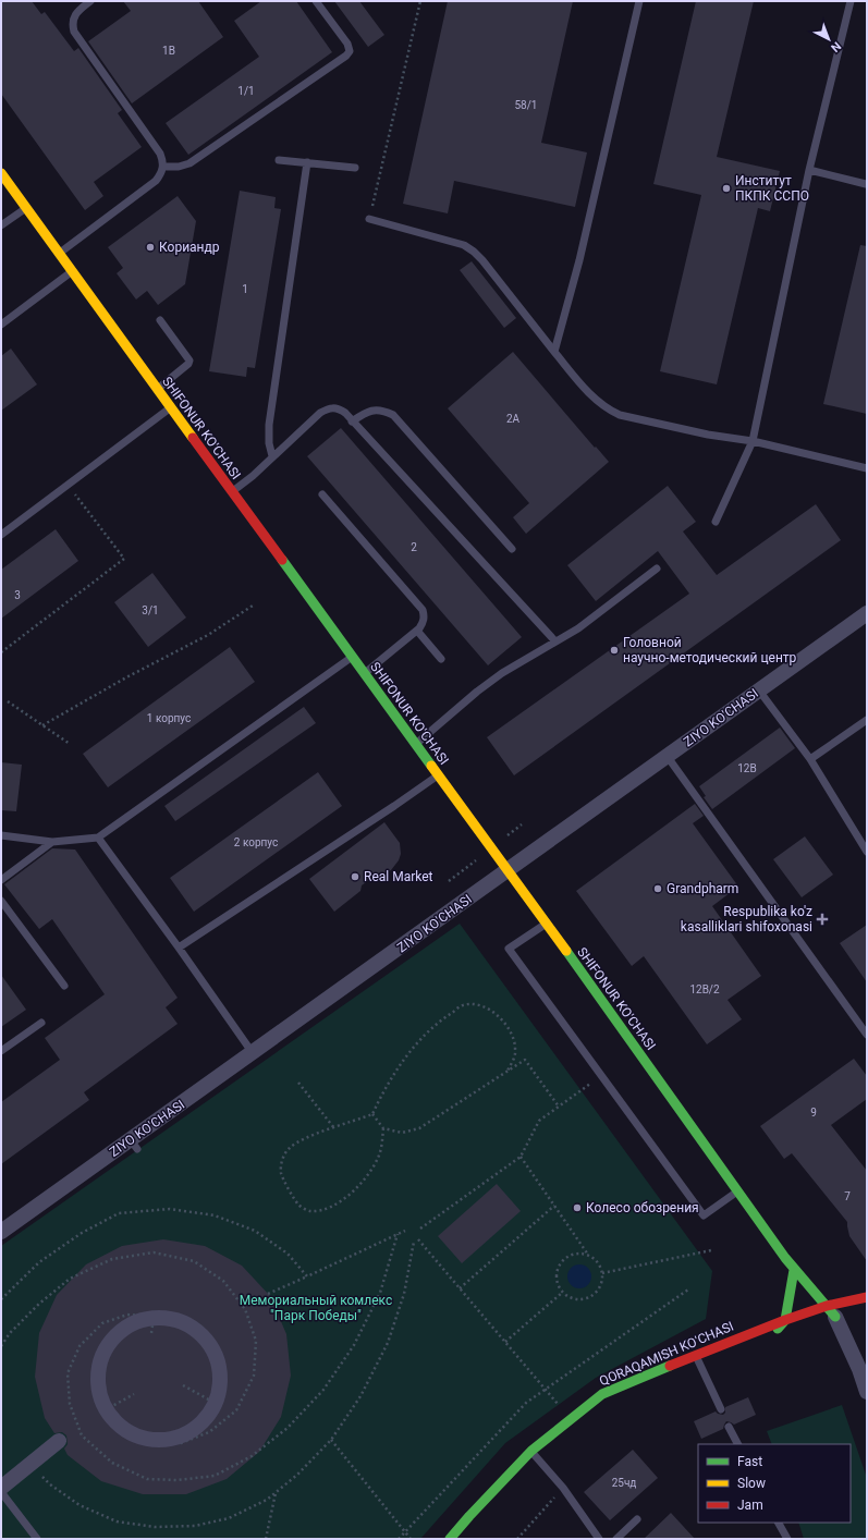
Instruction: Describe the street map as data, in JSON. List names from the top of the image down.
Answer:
{
  "streets": {
    "street": ["SHIFONUR KO'CHASI", "ZIYO KO'CHASI", "QORAQAMISH KO'CHASI"]
  },
  "crossings": [
    ["SHIFONUR KO'CHASI", "ZIYO KO'CHASI"],
    ["SHIFONUR KO'CHASI", "QORAQAMISH KO'CHASI"]
  ],
  "parks": ["Мемориальный комлекс \"Парк Победы\""],
  "places": {
    "other": [
      "Институт ПКПК ССПО",
      "Кориандр",
      "Головной научно-методический центр",
      "Real Market",
      "Grandpharm",
      "Колесо обозрения"
    ],
    "health": ["Respublika ko'z kasalliklari shifoxonasi"]
  },
  "house_numbers": [
    "1B",
    "1/1",
    "58/1",
    "1",
    "2A",
    "2",
    "3",
    "3/1",
    "1 корпус",
    "12В",
    "2 корпус",
    "12В/2",
    "9",
    "7",
    "25чд"
  ],
  "legend": ["Fast", "Slow", "Jam"],
  "north": "bottom right"
}
